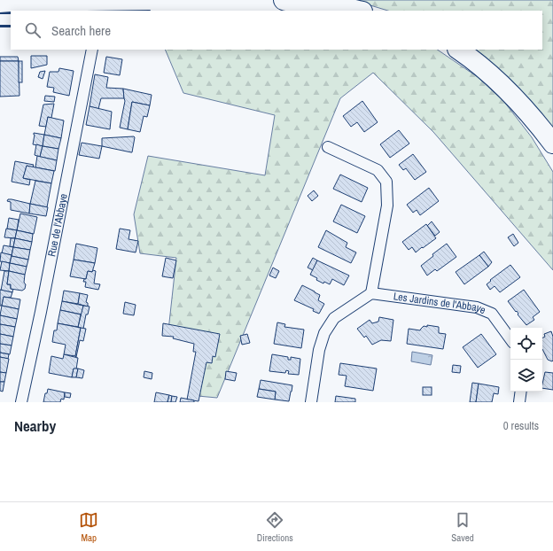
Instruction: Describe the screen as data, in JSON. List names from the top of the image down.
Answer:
{
  "streets": {
    "street": ["Rue de l'Abbaye", "Les Jardins de l'Abbaye"]
  },
  "page": {
    "search": "Search here",
    "heading": ["Nearby", "0 results"],
    "nav": ["Map", "Directions", "Saved"]
  }
}
